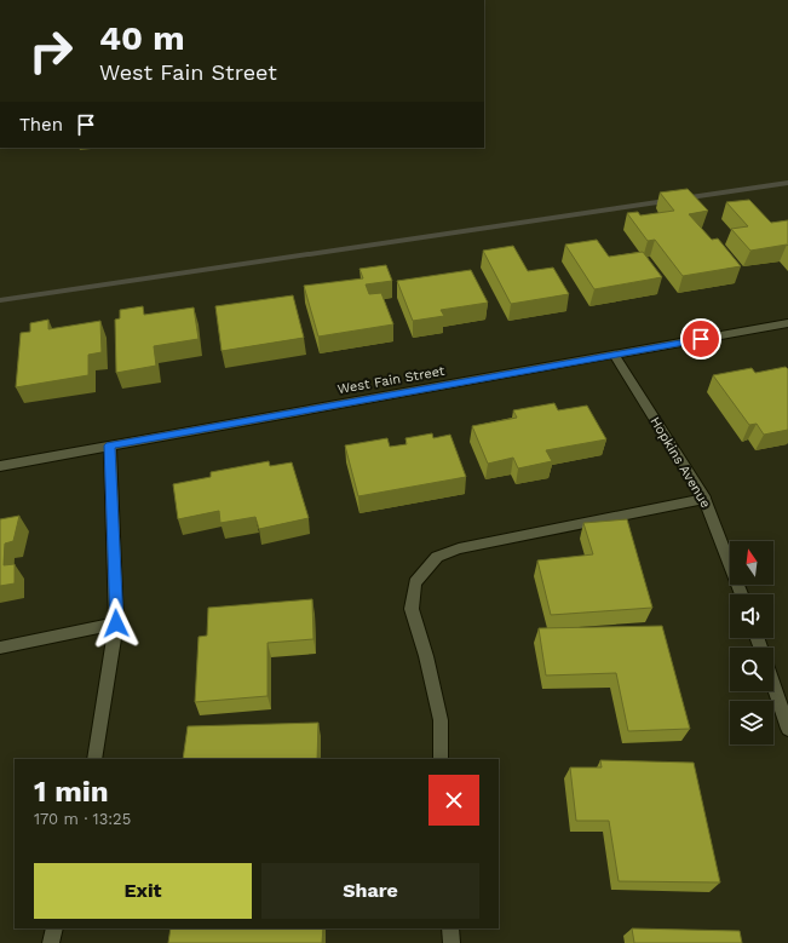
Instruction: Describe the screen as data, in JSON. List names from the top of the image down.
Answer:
{
  "streets": {
    "street": ["West Fain Street", "Hopkins Avenue"]
  },
  "crossings": [
    ["West Fain Street", "Hopkins Avenue"]
  ],
  "north": "top",
  "page": {
    "turn": ["40 m", "West Fain Street"],
    "then": "Then",
    "heading": ["1 min", "170 m · 13:25"],
    "buttons": ["Exit", "Share"]
  }
}
